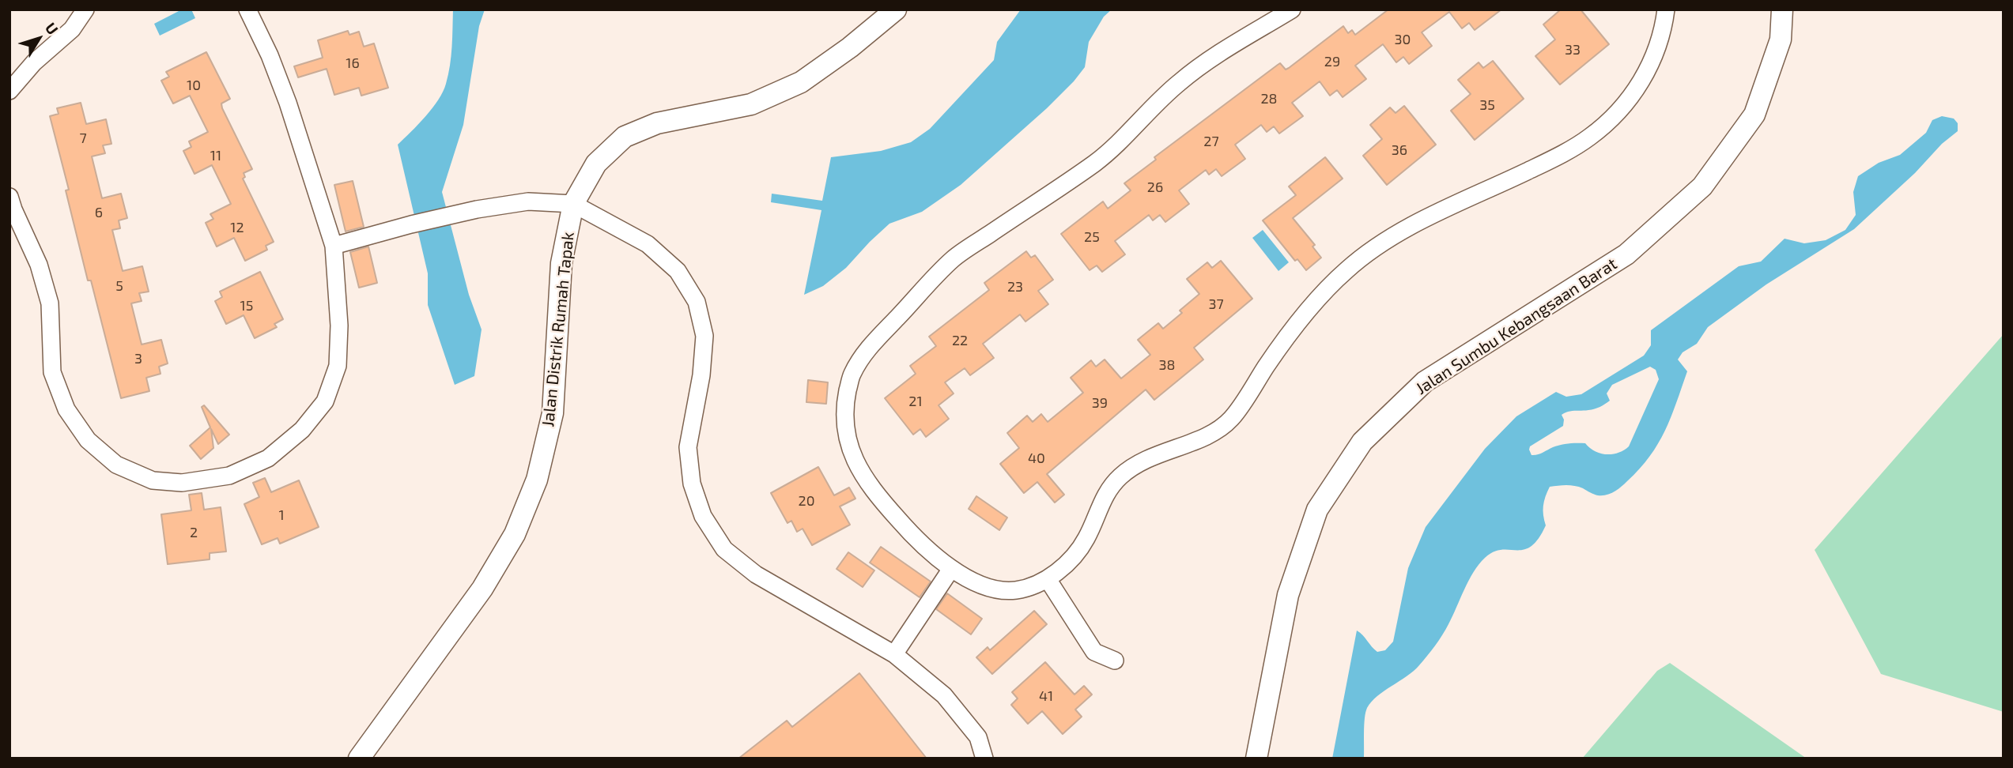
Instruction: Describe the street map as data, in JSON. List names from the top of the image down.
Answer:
{
  "streets": {
    "street": ["Jalan Sumbu Kebangsaan Barat", "Jalan Distrik Rumah Tapak"]
  },
  "house_numbers": [
    "30",
    "33",
    "29",
    "16",
    "10",
    "28",
    "35",
    "7",
    "27",
    "36",
    "11",
    "26",
    "6",
    "12",
    "25",
    "5",
    "23",
    "37",
    "15",
    "22",
    "3",
    "38",
    "21",
    "39",
    "40",
    "20",
    "1",
    "2",
    "41"
  ],
  "north": "top right"
}
